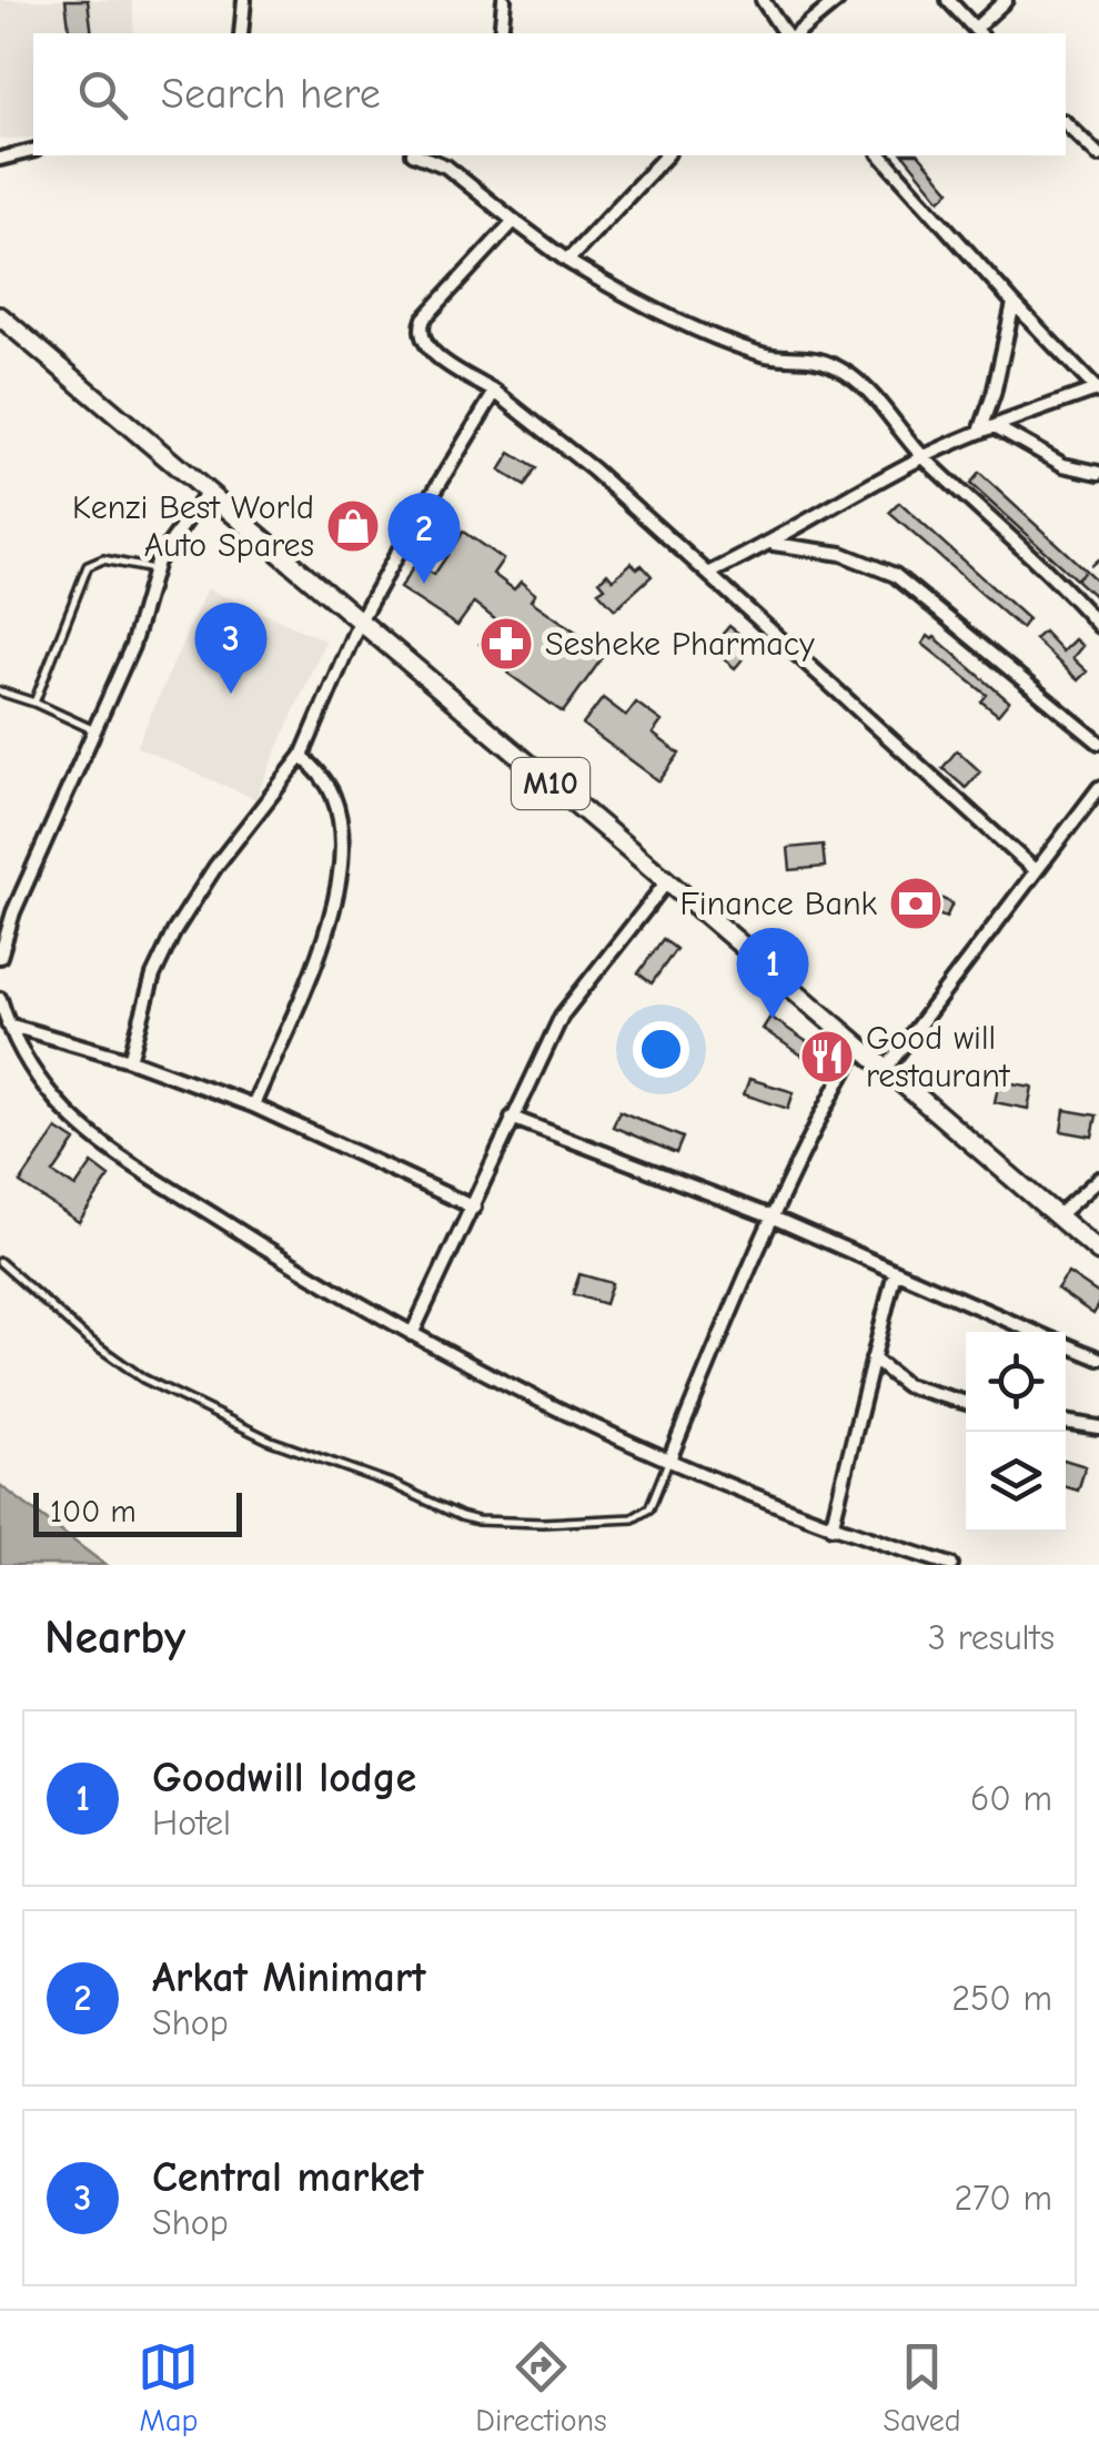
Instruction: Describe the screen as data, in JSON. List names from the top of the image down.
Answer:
{
  "streets": {
    "main road": ["M10"]
  },
  "places": {
    "shop": ["Kenzi Best World Auto Spares"],
    "pharmacy": ["Sesheke Pharmacy"],
    "bank": ["Finance Bank"],
    "restaurant": ["Good will restaurant"]
  },
  "scale_bar": "100 m",
  "page": {
    "search": "Search here",
    "pins": ["2", "3", "1"],
    "scale": "100 m",
    "heading": ["Nearby", "3 results"],
    "list": [
      {
        "mark": "1",
        "name": "Goodwill lodge",
        "note": "Hotel",
        "value": "60 m"
      },
      {
        "mark": "2",
        "name": "Arkat Minimart",
        "note": "Shop",
        "value": "250 m"
      },
      {
        "mark": "3",
        "name": "Central market",
        "note": "Shop",
        "value": "270 m"
      }
    ],
    "nav": ["Map", "Directions", "Saved"]
  }
}
